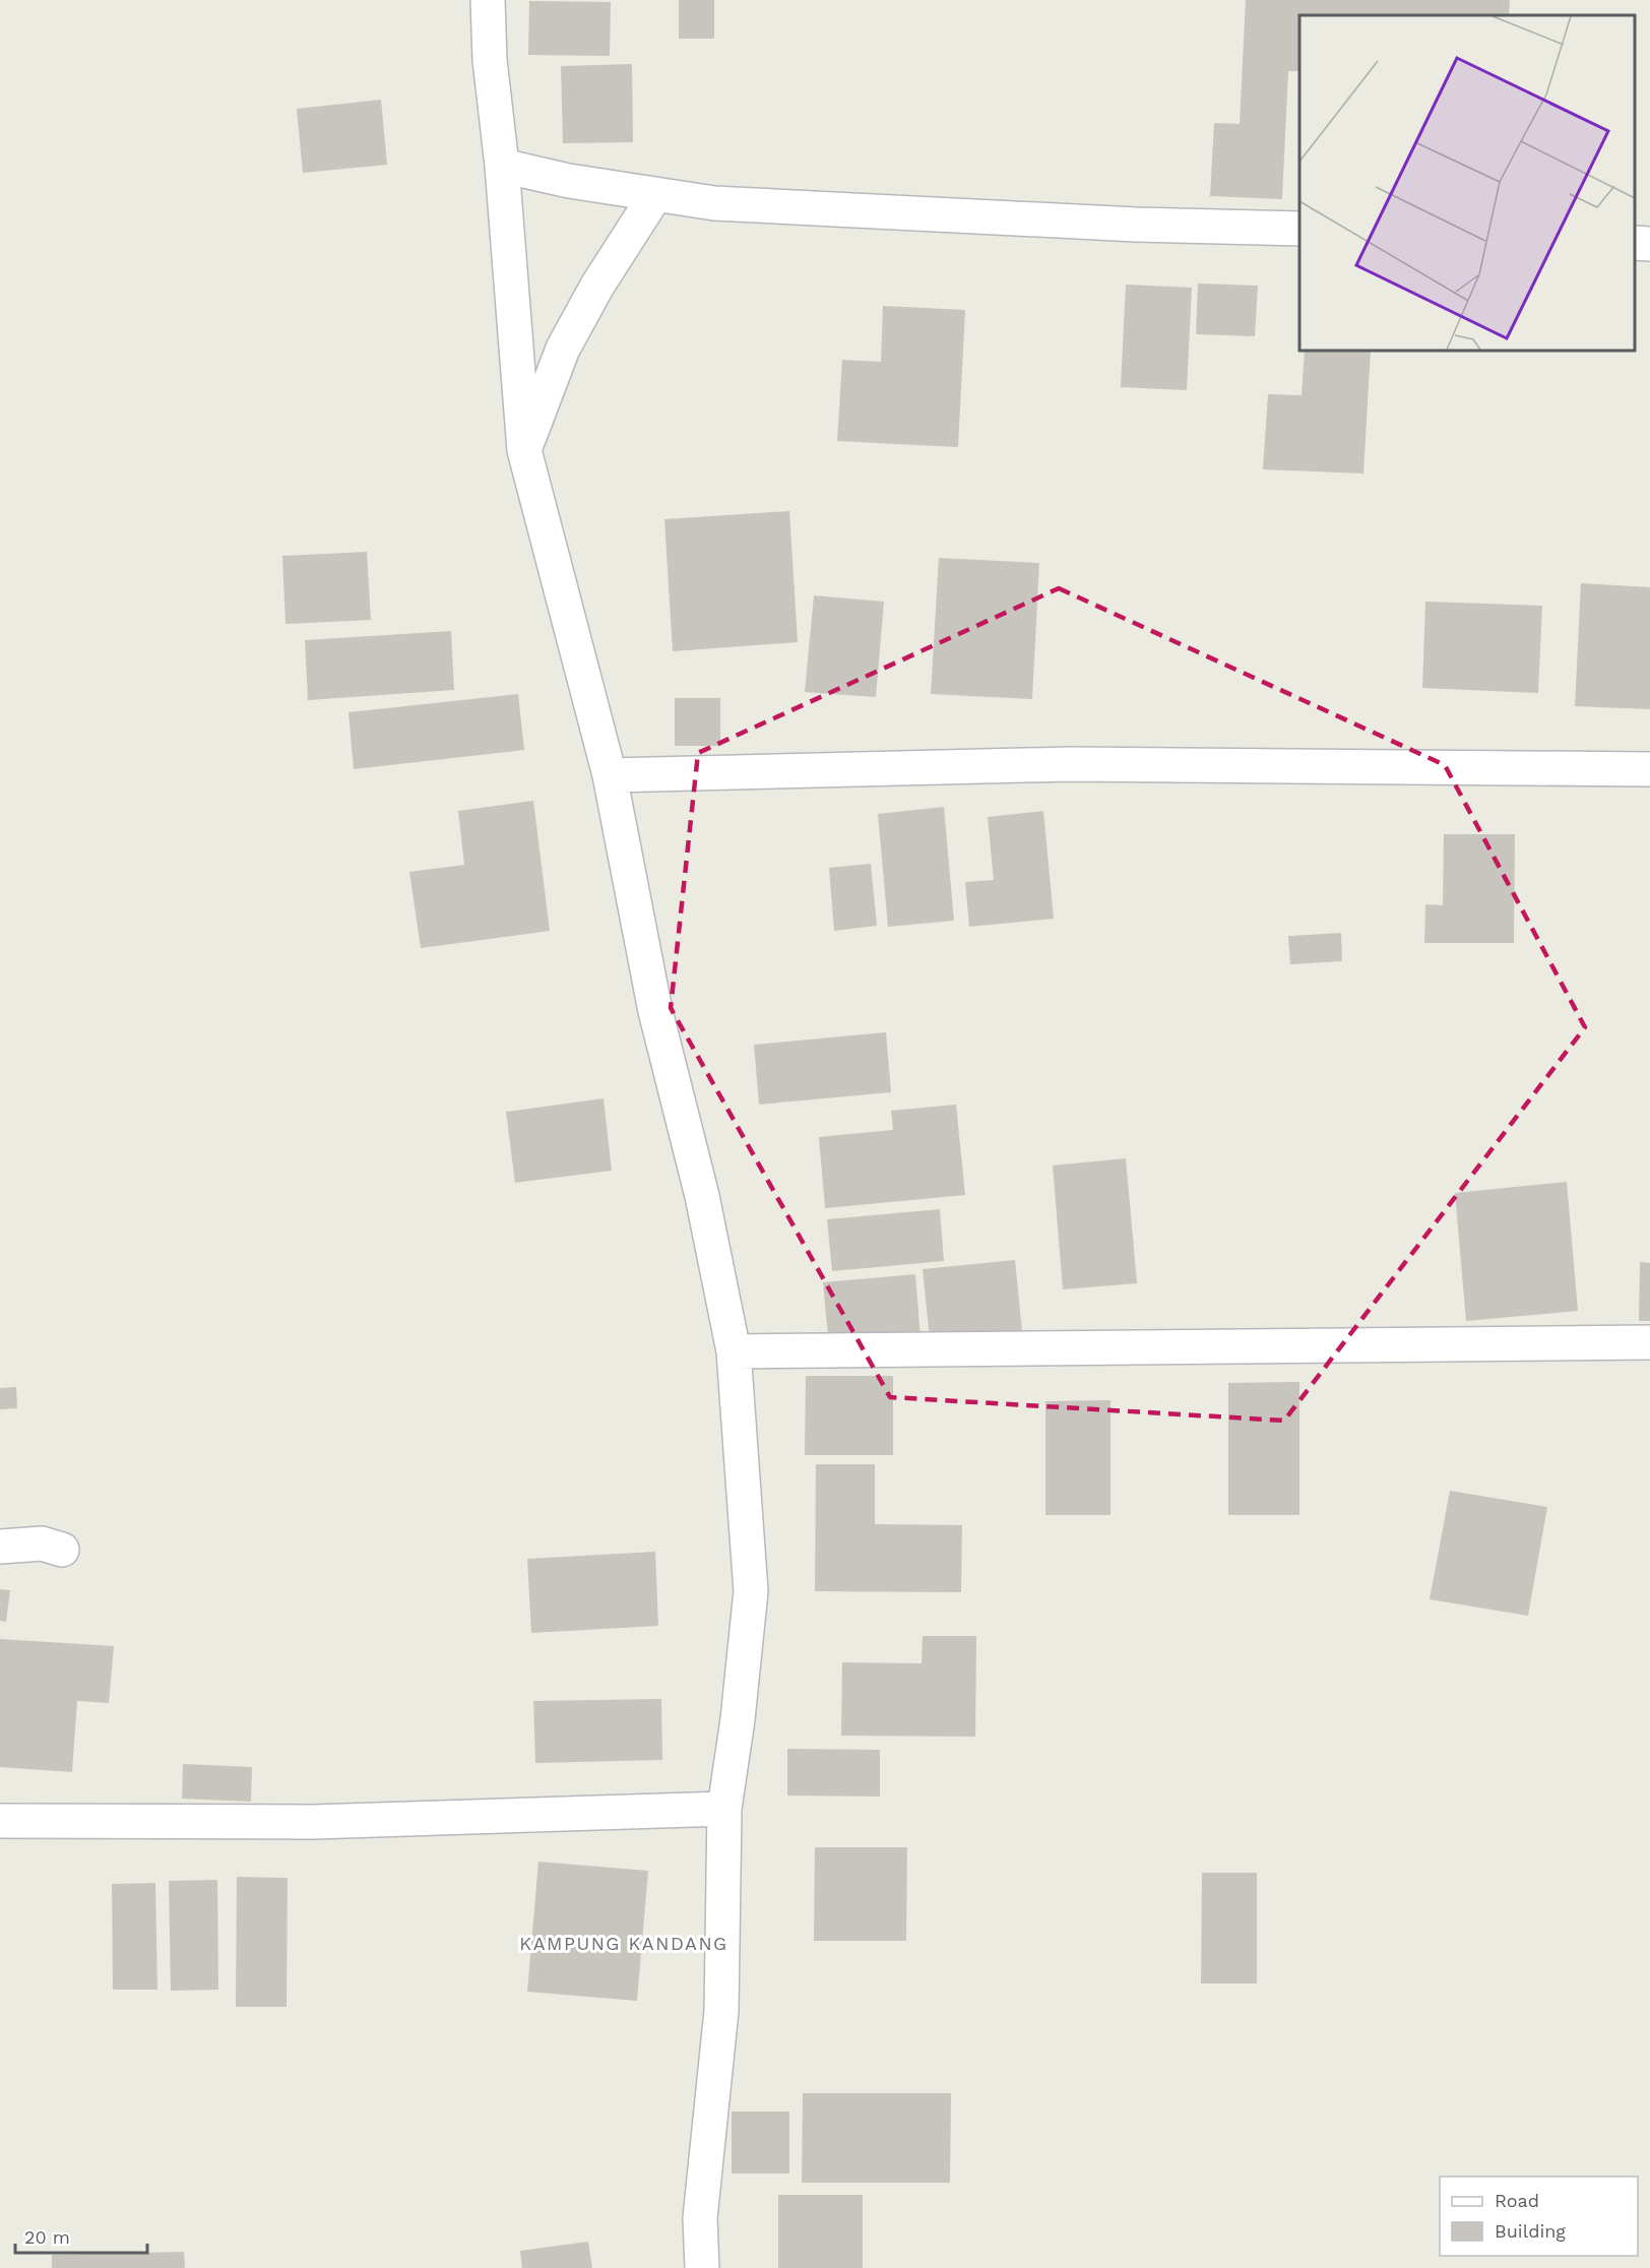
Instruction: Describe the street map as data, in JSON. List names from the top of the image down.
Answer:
{
  "districts": ["KAMPUNG KANDANG"],
  "legend": ["Road", "Building"],
  "scale_bar": "20 m"
}
